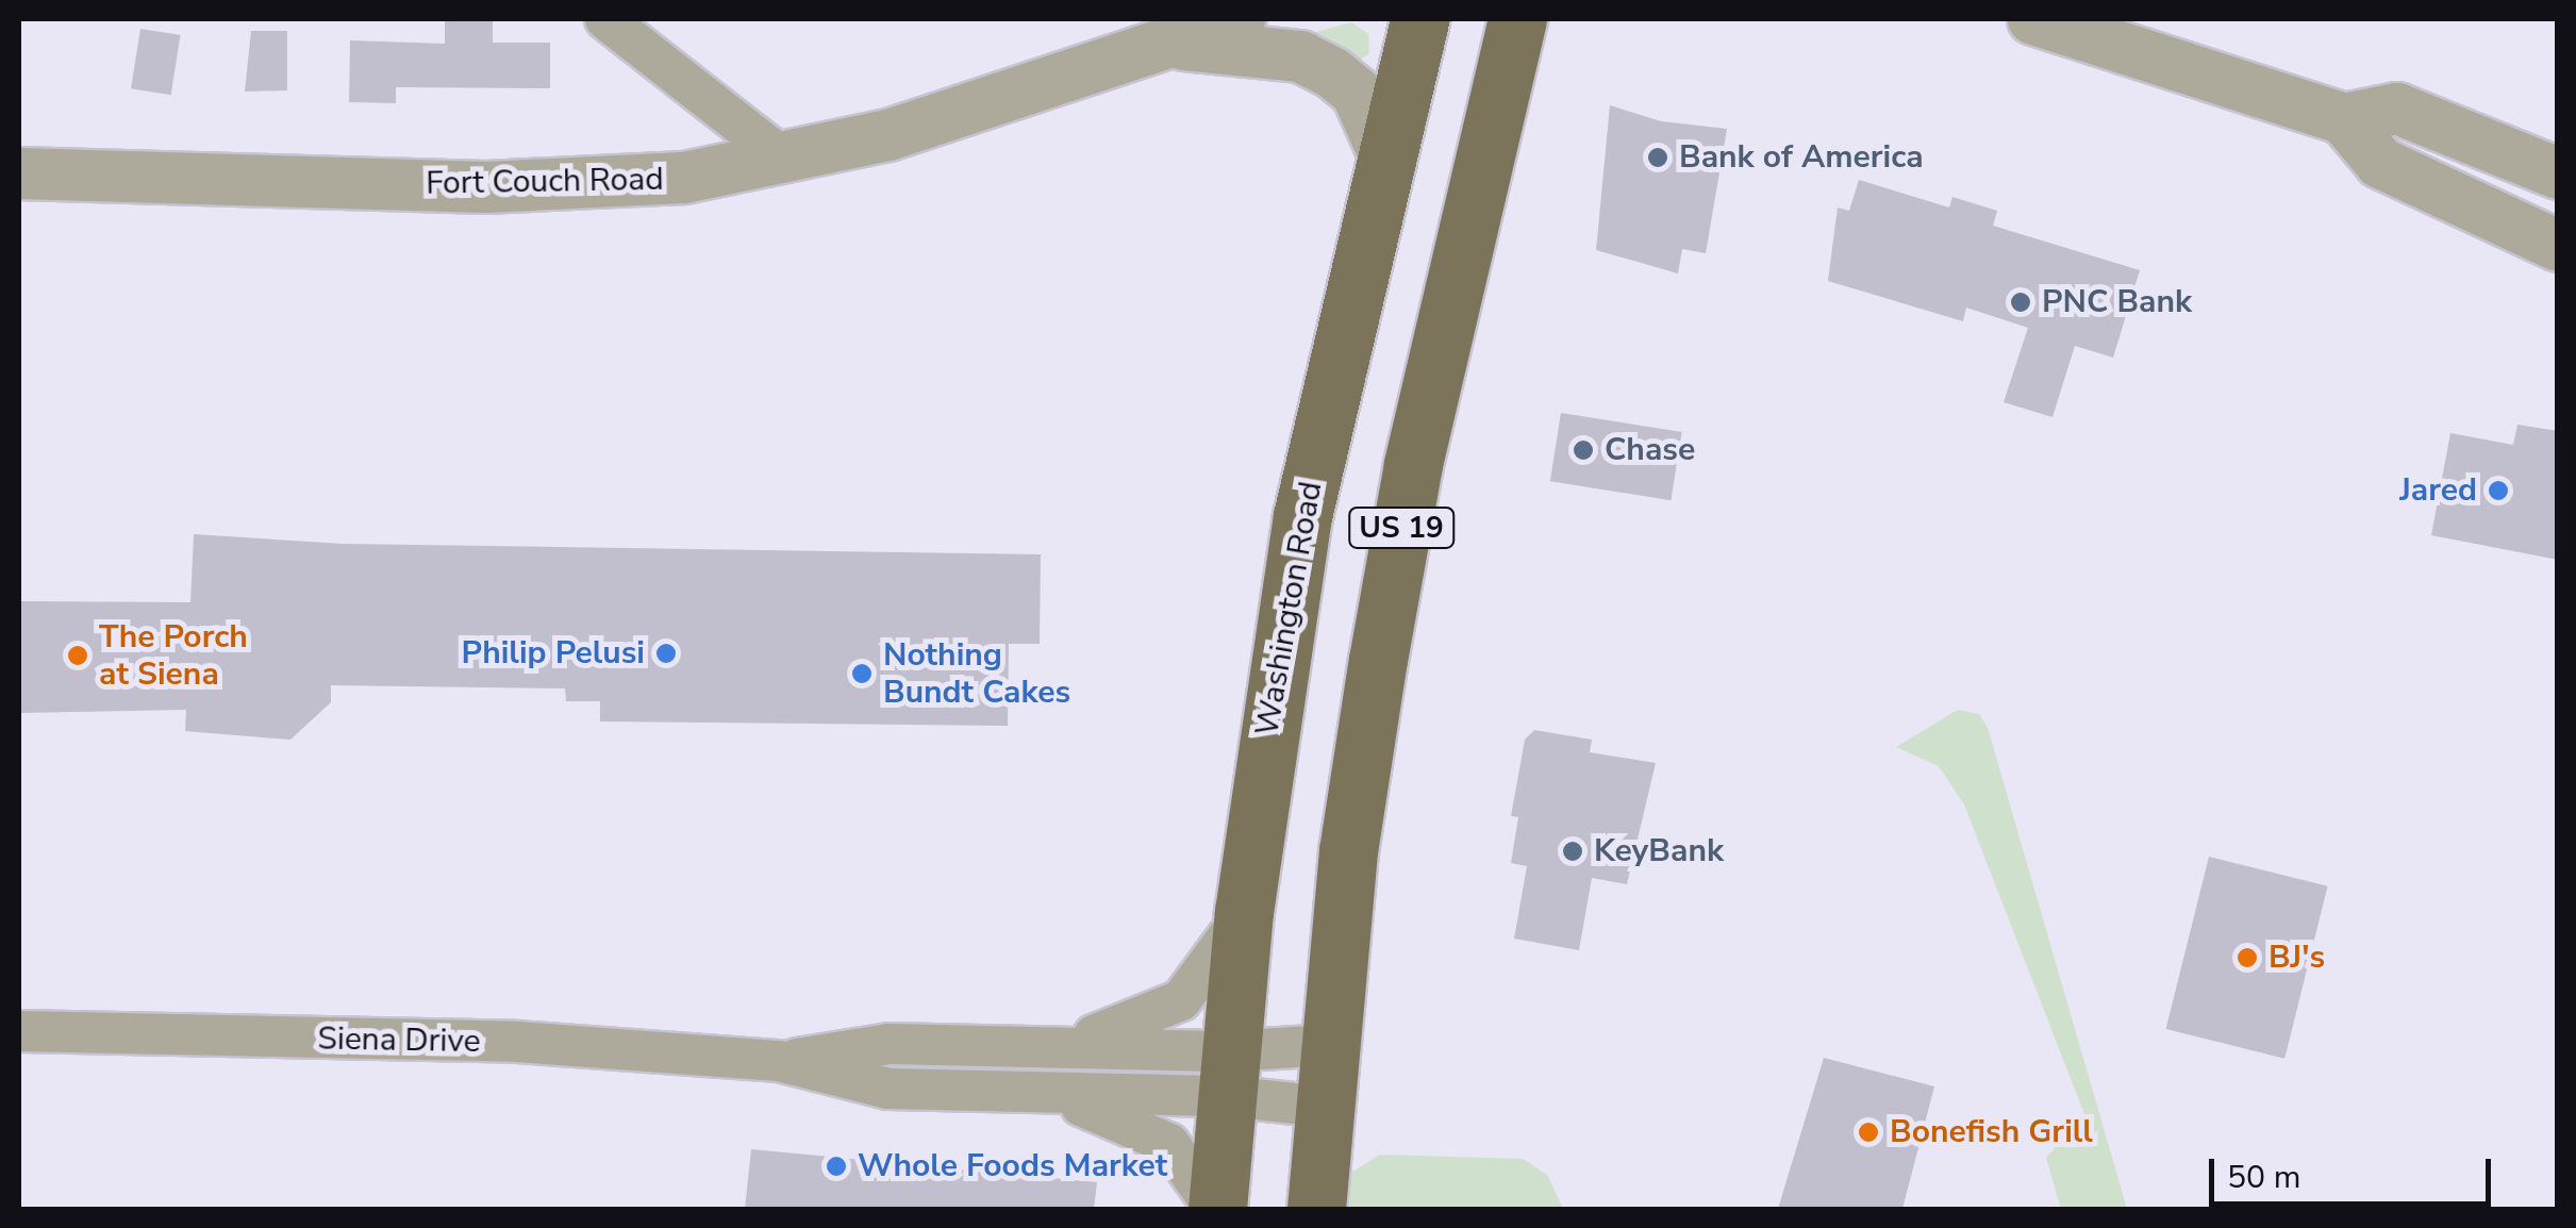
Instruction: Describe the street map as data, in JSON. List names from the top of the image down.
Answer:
{
  "streets": {
    "main road": ["US 19", "Washington Road"],
    "street": ["Fort Couch Road", "Siena Drive"]
  },
  "crossings": [
    ["US 19", "Siena Drive"],
    ["Washington Road", "Siena Drive"]
  ],
  "places": [
    "Bank of America",
    "PNC Bank",
    "Chase",
    "Jared",
    "Philip Pelusi",
    "The Porch at Siena",
    "Nothing Bundt Cakes",
    "KeyBank",
    "BJ's",
    "Bonefish Grill",
    "Whole Foods Market"
  ],
  "scale_bar": "50 m"
}
